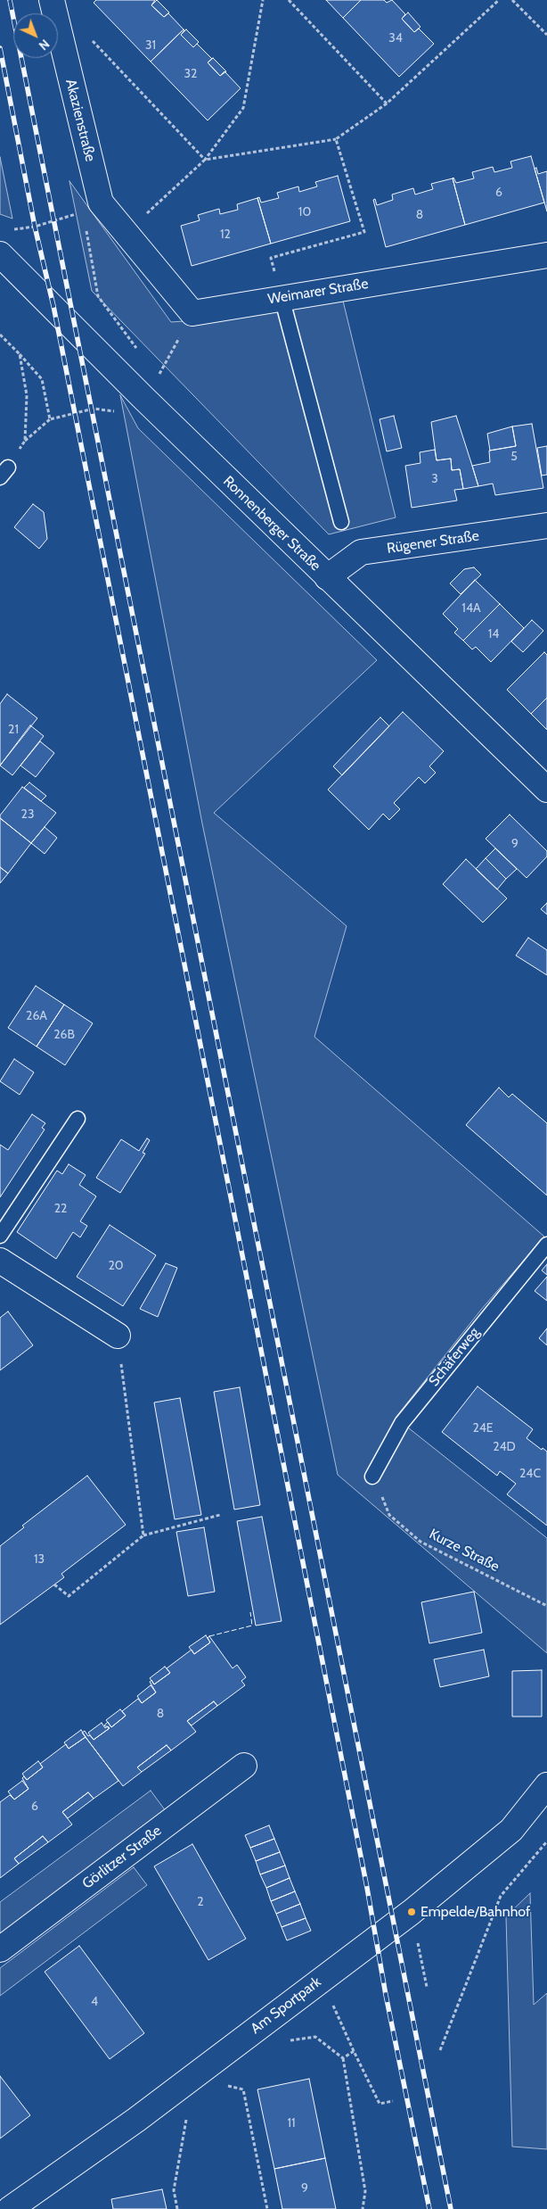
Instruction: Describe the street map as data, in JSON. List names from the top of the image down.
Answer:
{
  "streets": {
    "street": [
      "Akazienstraße",
      "Weimarer Straße",
      "Ronnenberger Straße",
      "Rügener Straße",
      "Görlitzer Straße",
      "Am Sportpark"
    ],
    "lane": ["Schäferweg"],
    "path": ["Kurze Straße"]
  },
  "crossings": [
    ["Akazienstraße", "Weimarer Straße"],
    ["Ronnenberger Straße", "Rügener Straße"],
    ["Schäferweg", "Kurze Straße"]
  ],
  "places": ["Empelde/Bahnhof"],
  "house_numbers": [
    "34",
    "31",
    "32",
    "6",
    "10",
    "8",
    "12",
    "5",
    "3",
    "14A",
    "14",
    "21",
    "23",
    "9",
    "26A",
    "26B",
    "22",
    "20",
    "24E",
    "24D",
    "24C",
    "13",
    "8",
    "6",
    "2",
    "4",
    "11",
    "9"
  ],
  "north": "bottom right"
}
